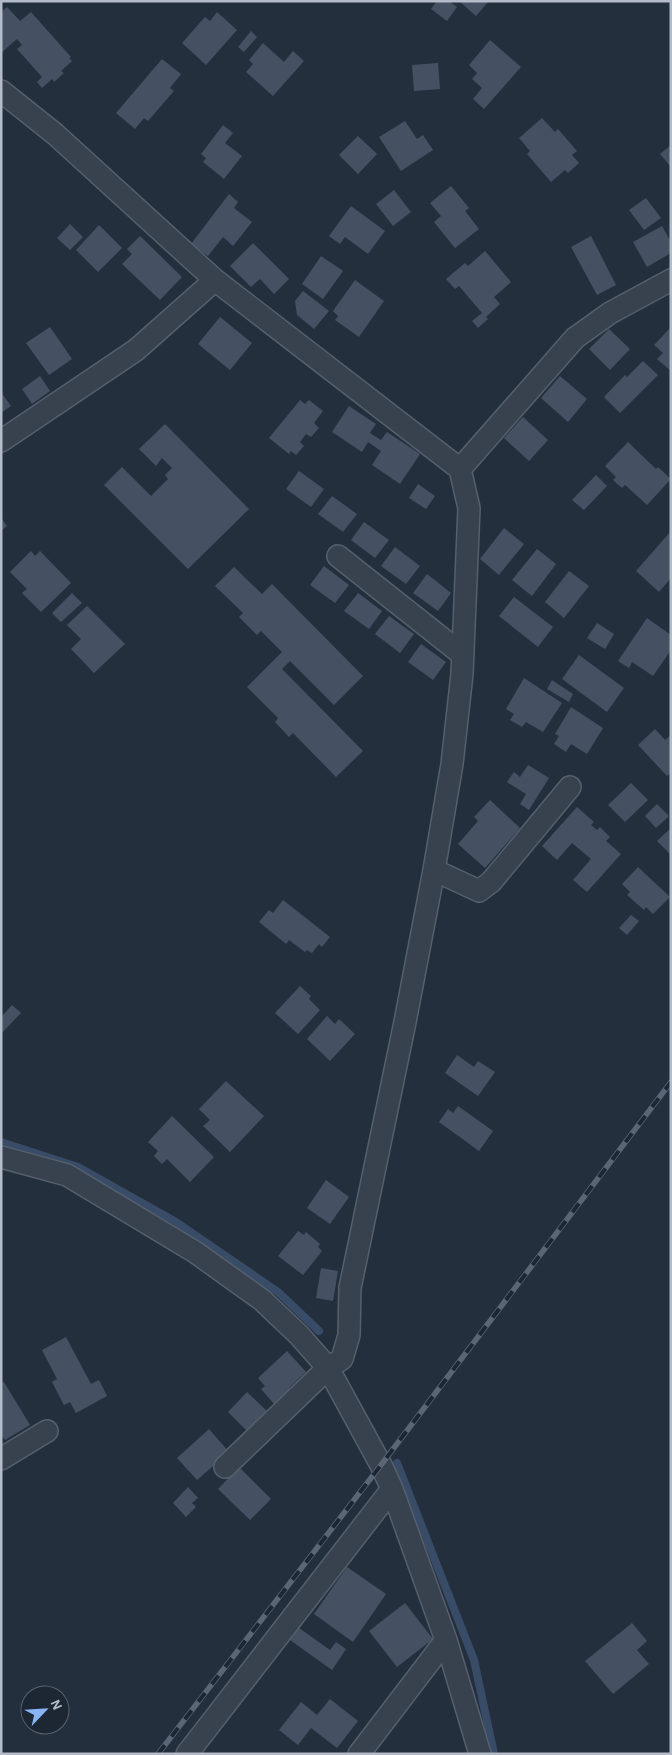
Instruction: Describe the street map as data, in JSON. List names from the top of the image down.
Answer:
{
  "north": "top right"
}
